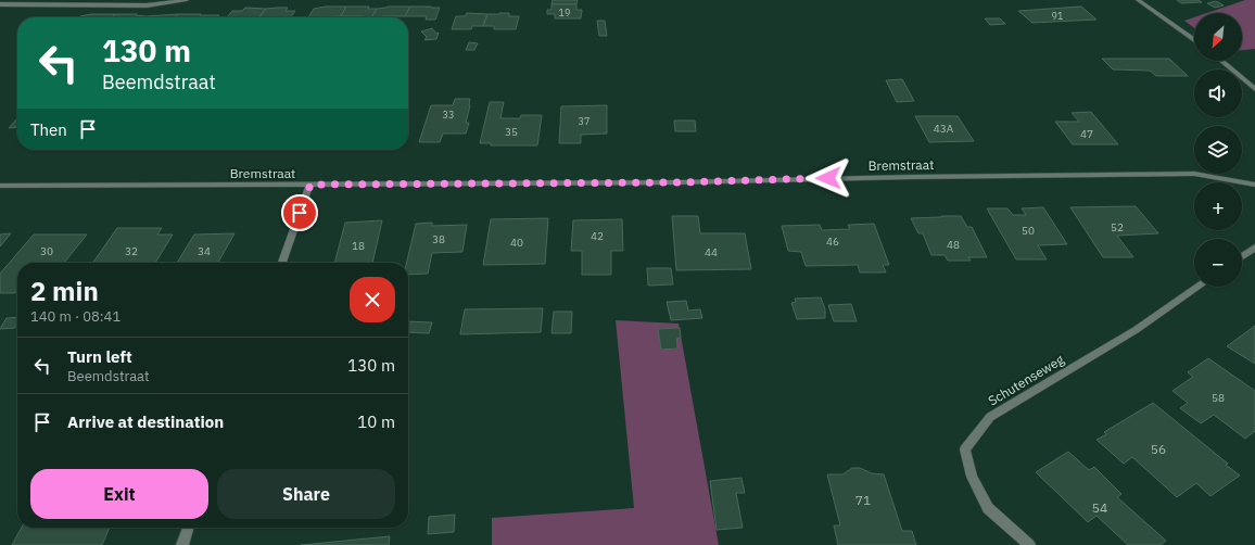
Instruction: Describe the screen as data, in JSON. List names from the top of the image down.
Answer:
{
  "streets": {
    "street": ["Bremstraat", "Schutenseweg"]
  },
  "house_numbers": [
    "19",
    "91",
    "33",
    "37",
    "43A",
    "35",
    "47",
    "52",
    "50",
    "42",
    "38",
    "46",
    "40",
    "48",
    "18",
    "30",
    "32",
    "34",
    "44",
    "58",
    "56",
    "71",
    "54"
  ],
  "north": "bottom left",
  "page": {
    "map_buttons": ["+", "−"],
    "turn": ["130 m", "Beemdstraat"],
    "then": "Then",
    "heading": ["2 min", "140 m · 08:41"],
    "list": [
      {
        "name": "Turn left",
        "note": "Beemdstraat",
        "value": "130 m"
      },
      {
        "name": "Arrive at destination",
        "value": "10 m"
      }
    ],
    "buttons": ["Exit", "Share"]
  }
}
